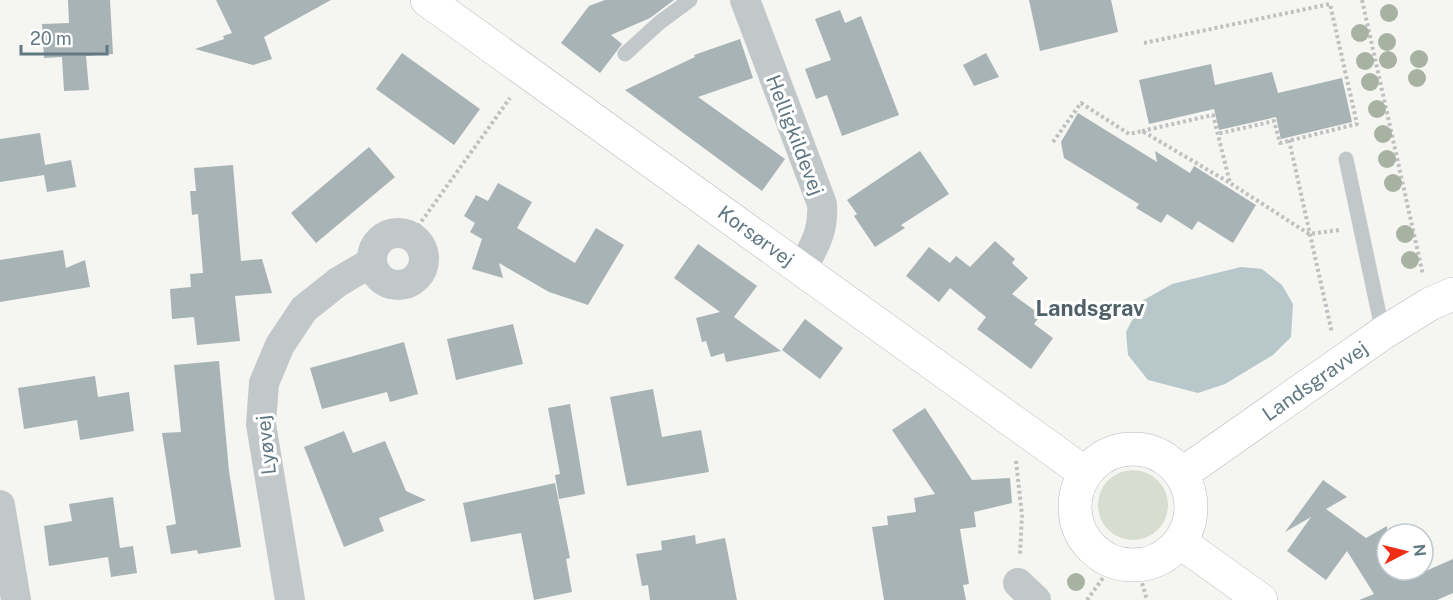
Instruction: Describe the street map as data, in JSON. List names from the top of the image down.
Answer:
{
  "streets": {
    "street": [
      "Helligkildevej",
      "Korsørvej",
      "Landsgravvej",
      "Lyøvej"
    ]
  },
  "crossings": [
    ["Helligkildevej", "Korsørvej"],
    ["Korsørvej", "Landsgravvej"]
  ],
  "districts": ["Landsgrav"],
  "scale_bar": "20 m",
  "north": "right"
}
